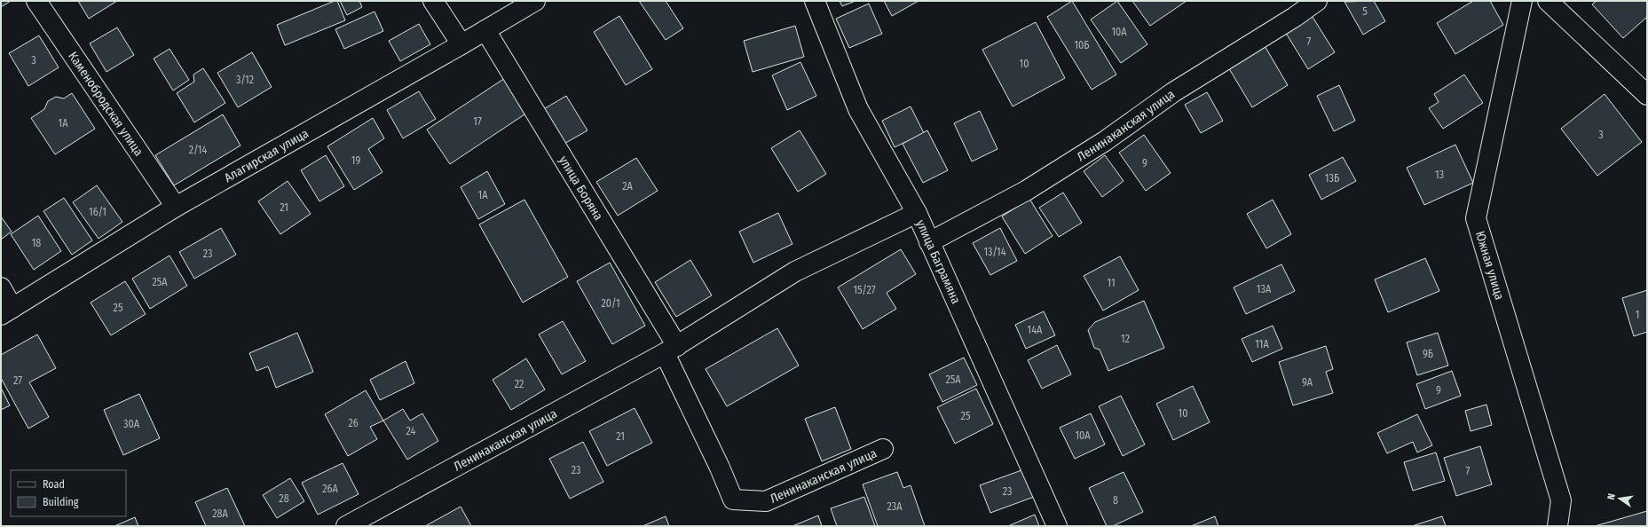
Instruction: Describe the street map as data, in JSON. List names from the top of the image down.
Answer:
{
  "streets": {
    "street": [
      "Каменобродская улица",
      "Ленинаканская улица",
      "Алагирская улица",
      "улица Боряна",
      "улица Баграмяна",
      "Южная улица"
    ]
  },
  "crossings": [
    ["Каменобродская улица", "Алагирская улица"],
    ["Ленинаканская улица", "улица Боряна"],
    ["Ленинаканская улица", "улица Баграмяна"],
    ["Алагирская улица", "улица Боряна"]
  ],
  "house_numbers": [
    "5",
    "10А",
    "7",
    "10Б",
    "3",
    "10",
    "3/12",
    "17",
    "1А",
    "3",
    "2/14",
    "19",
    "9",
    "13",
    "13Б",
    "2А",
    "1А",
    "21",
    "16/1",
    "18",
    "13/14",
    "23",
    "25А",
    "11",
    "13А",
    "15/27",
    "20/1",
    "25",
    "1",
    "14А",
    "12",
    "11А",
    "9Б",
    "25А",
    "27",
    "9А",
    "22",
    "9",
    "10",
    "25",
    "26",
    "30А",
    "24",
    "10А",
    "21",
    "23",
    "7",
    "26А",
    "23",
    "28",
    "8",
    "23А",
    "28А"
  ],
  "legend": ["Road", "Building"],
  "north": "left"
}
